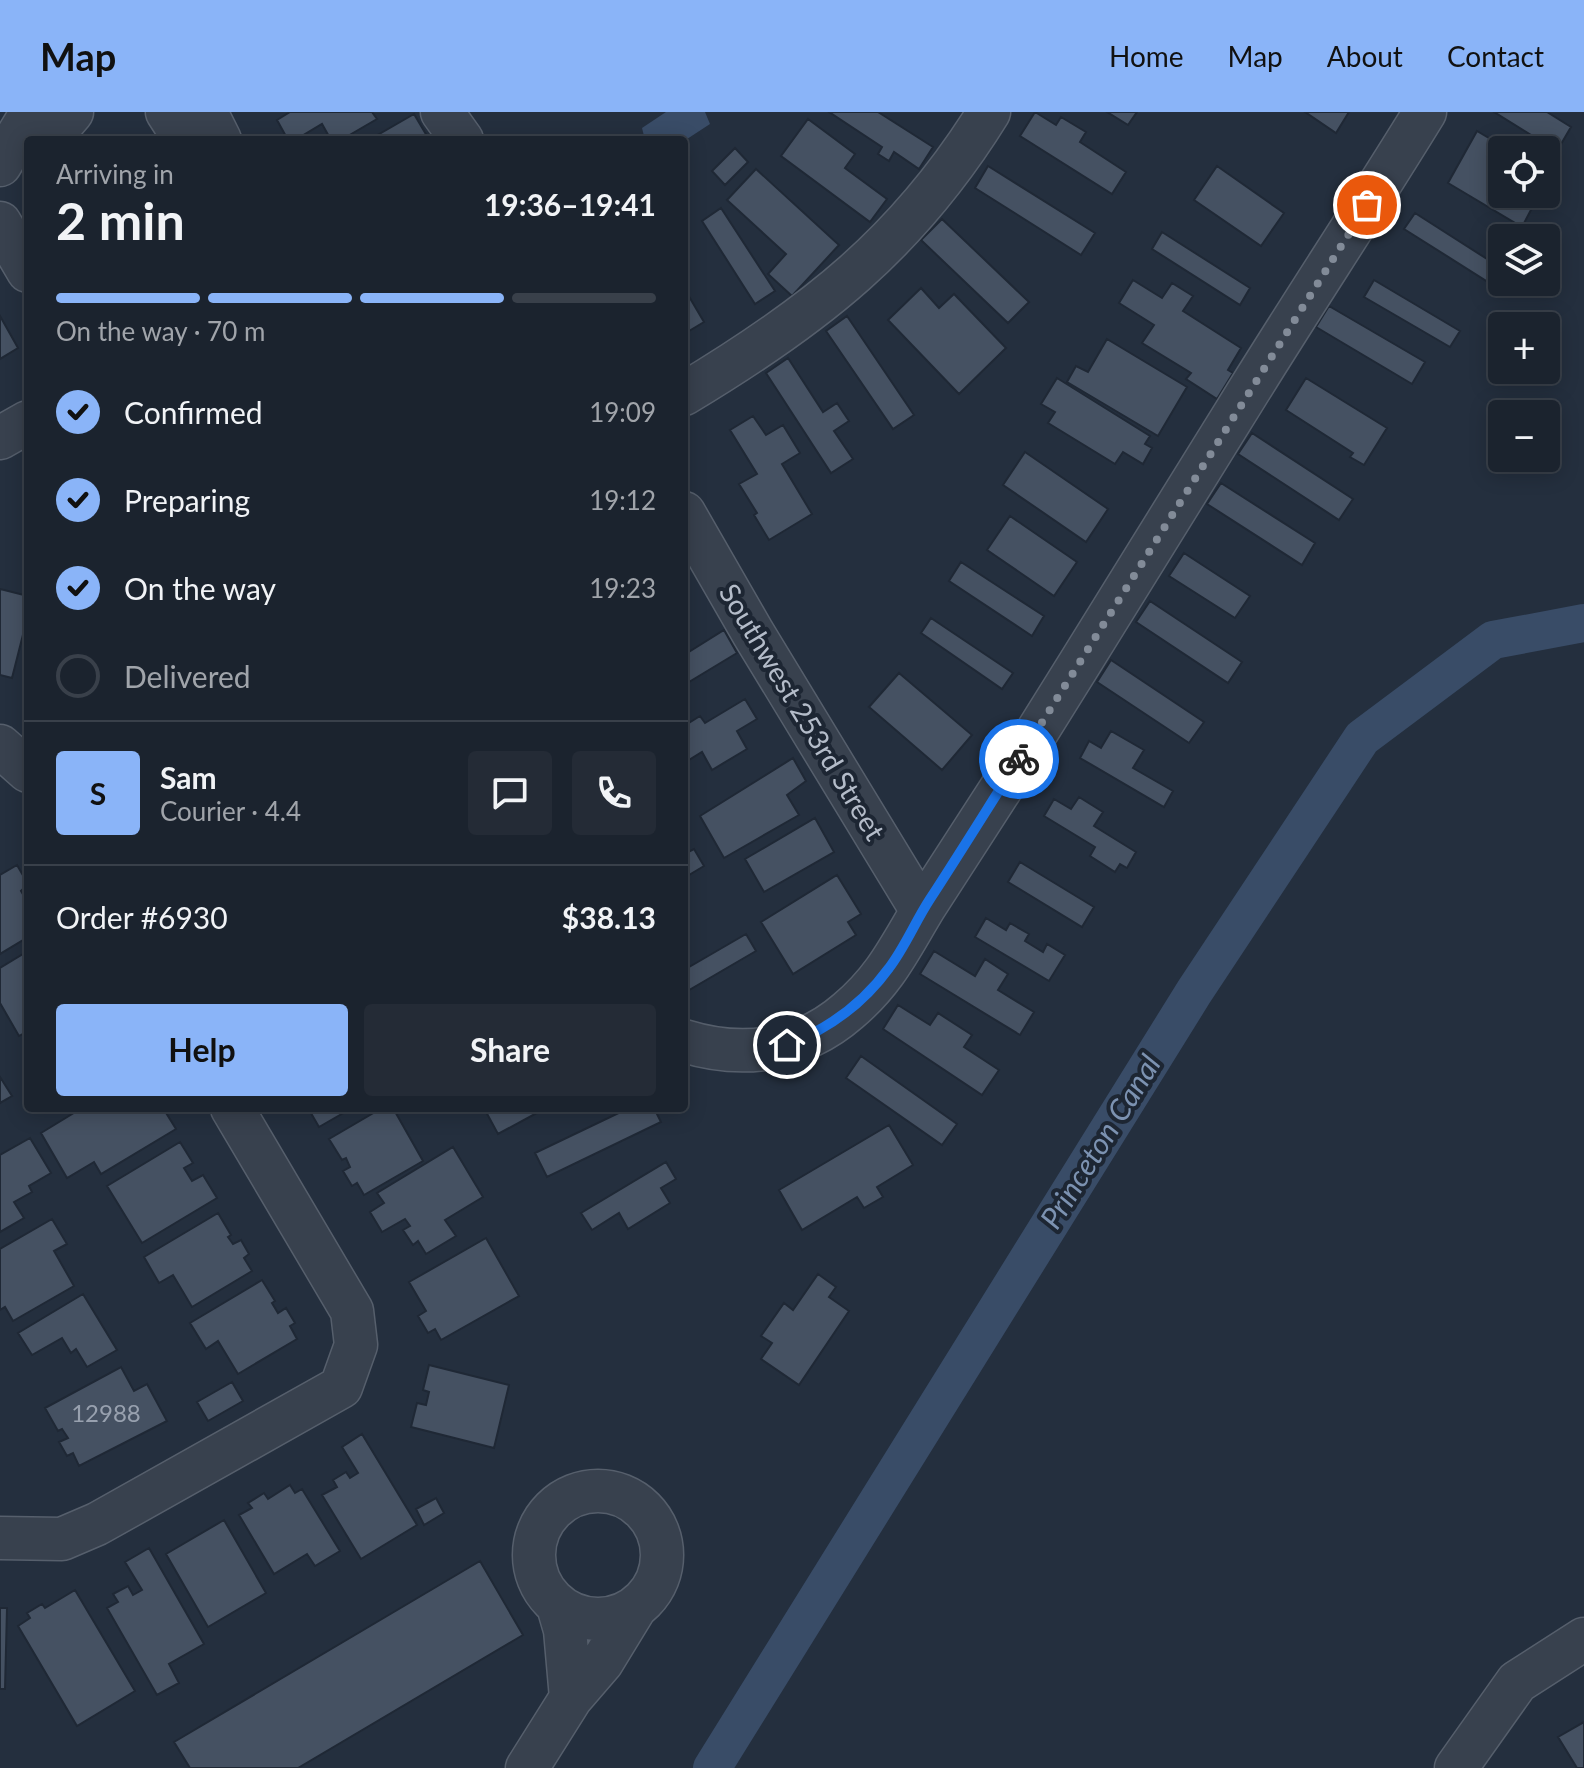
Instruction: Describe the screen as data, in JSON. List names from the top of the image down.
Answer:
{
  "streets": {
    "street": ["Southwest 253rd Street"]
  },
  "water": ["Princeton Canal"],
  "house_numbers": ["12988"],
  "page": {
    "header": "Map",
    "nav": [
      "Home",
      "Map",
      "About",
      "Contact"
    ],
    "map_buttons": ["+", "−"],
    "heading": ["2 min", "Arriving in", "19:36–19:41"],
    "panel": [
      "Sam",
      "Courier · 4.4",
      "Order #6930",
      "$38.13"
    ],
    "bar": "On the way · 70 m",
    "list": [
      ["Confirmed", "19:09"],
      ["Preparing", "19:12"],
      ["On the way", "19:23"],
      "Delivered"
    ],
    "round": "S",
    "buttons": ["Help", "Share"]
  }
}
